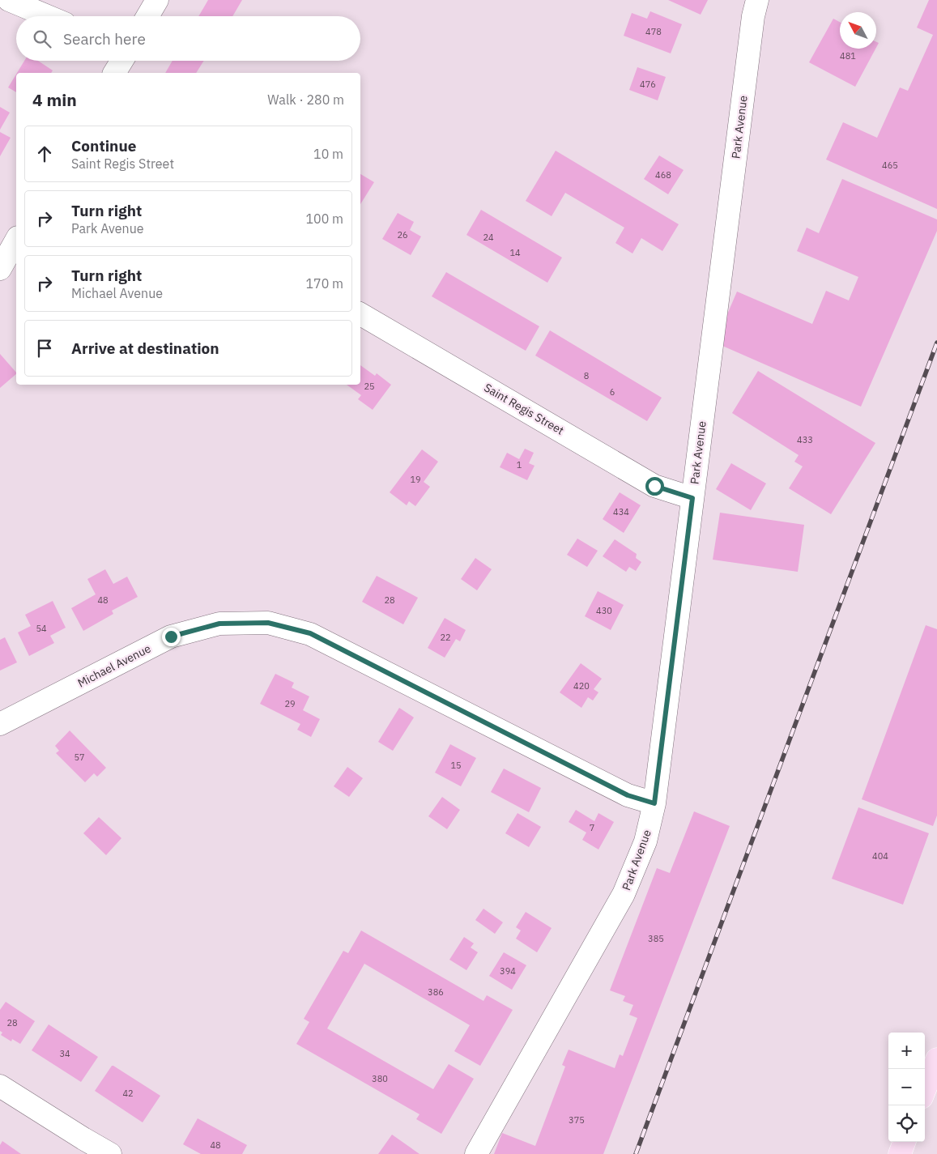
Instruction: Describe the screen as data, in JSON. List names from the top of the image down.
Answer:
{
  "streets": {
    "street": ["Park Avenue", "Saint Regis Street", "Michael Avenue"]
  },
  "crossings": [
    ["Park Avenue", "Saint Regis Street"],
    ["Park Avenue", "Michael Avenue"]
  ],
  "house_numbers": [
    "478",
    "481",
    "476",
    "465",
    "468",
    "26",
    "24",
    "14",
    "8",
    "25",
    "6",
    "433",
    "1",
    "19",
    "434",
    "48",
    "28",
    "430",
    "54",
    "22",
    "420",
    "29",
    "57",
    "15",
    "7",
    "404",
    "385",
    "394",
    "386",
    "28",
    "34",
    "380",
    "42",
    "375",
    "48"
  ],
  "north": "top left",
  "page": {
    "search": "Search here",
    "heading": ["4 min", "Walk · 280 m"],
    "list": [
      ["Continue", "Saint Regis Street", "10 m"],
      ["Turn right", "Park Avenue", "100 m"],
      ["Turn right", "Michael Avenue", "170 m"],
      "Arrive at destination"
    ],
    "map_buttons": ["+", "−"]
  }
}
